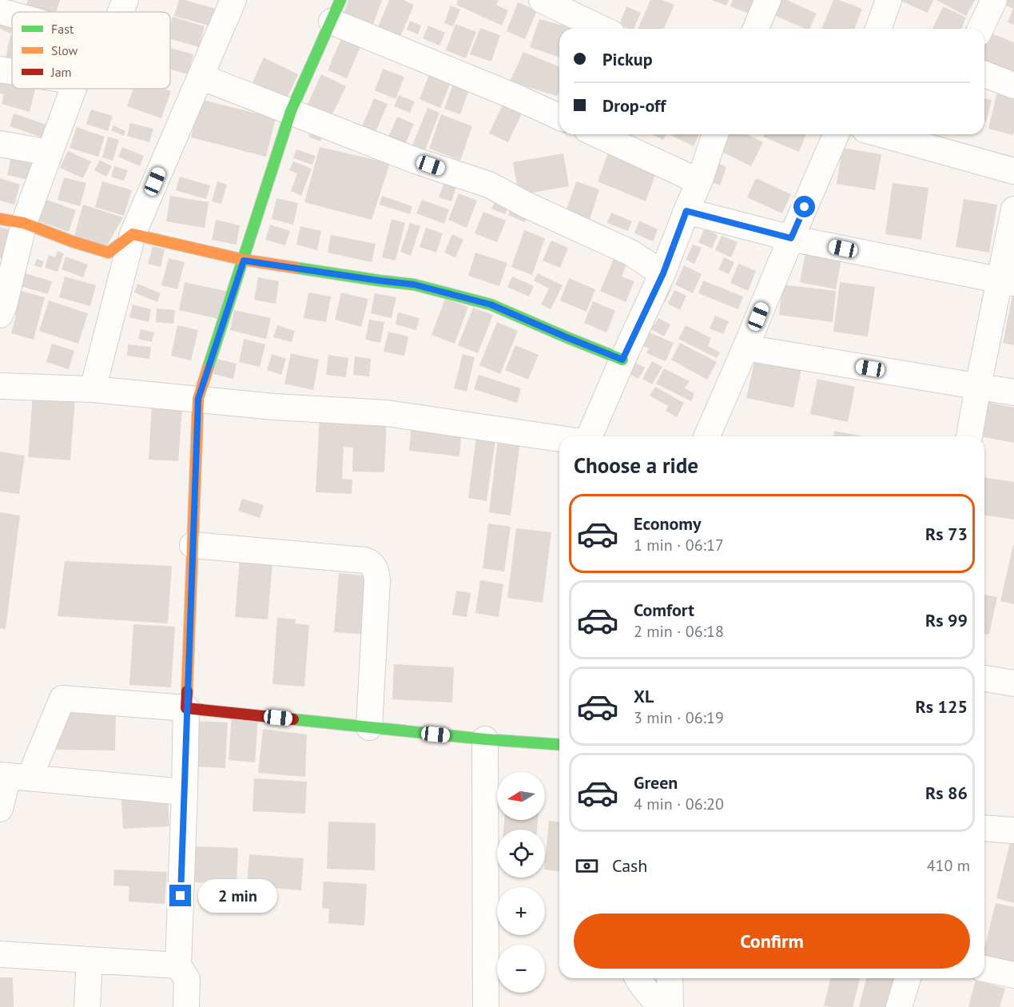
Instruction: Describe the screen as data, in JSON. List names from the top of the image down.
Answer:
{
  "legend": ["Fast", "Slow", "Jam"],
  "north": "left",
  "page": {
    "banner": ["Pickup", "Drop-off"],
    "heading": "Choose a ride",
    "list": [
      {
        "name": "Economy",
        "note": "1 min · 06:17",
        "value": "Rs 73"
      },
      {
        "name": "Comfort",
        "note": "2 min · 06:18",
        "value": "Rs 99"
      },
      {
        "name": "XL",
        "note": "3 min · 06:19",
        "value": "Rs 125"
      },
      {
        "name": "Green",
        "note": "4 min · 06:20",
        "value": "Rs 86"
      }
    ],
    "map_buttons": ["+", "−"],
    "pay": ["Cash", "410 m"],
    "bubble": "2 min",
    "buttons": "Confirm"
  }
}
